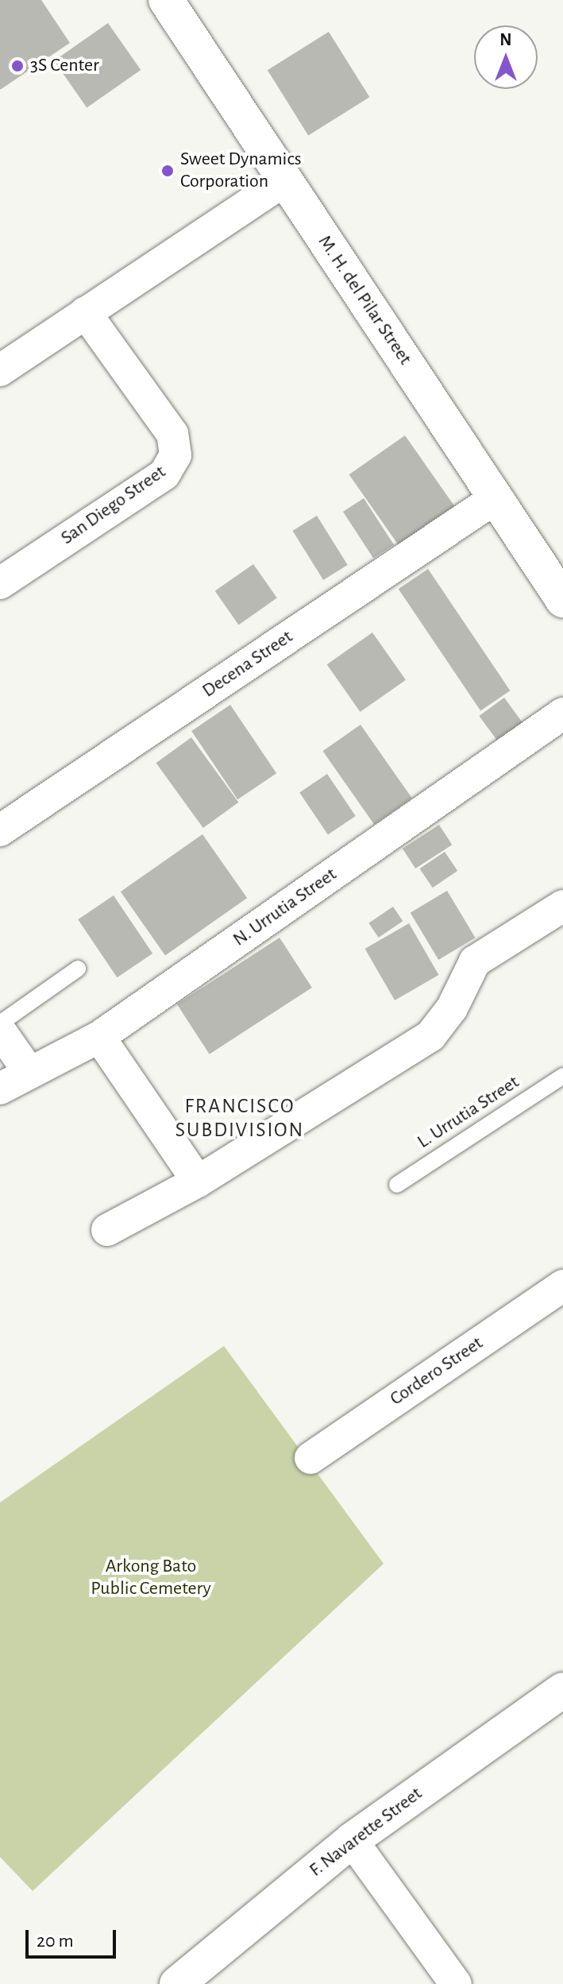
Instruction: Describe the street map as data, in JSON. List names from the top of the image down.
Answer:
{
  "streets": {
    "main road": ["M. H. del Pilar Street", "F. Navarette Street"],
    "street": [
      "San Diego Street",
      "Decena Street",
      "N. Urrutia Street",
      "Cordero Street"
    ],
    "lane": ["L. Urrutia Street"]
  },
  "crossings": [
    ["M. H. del Pilar Street", "Decena Street"]
  ],
  "districts": ["FRANCISCO SUBDIVISION"],
  "parks": ["Arkong Bato Public Cemetery"],
  "places": ["3S Center", "Sweet Dynamics Corporation"],
  "scale_bar": "20 m",
  "north": "top"
}
